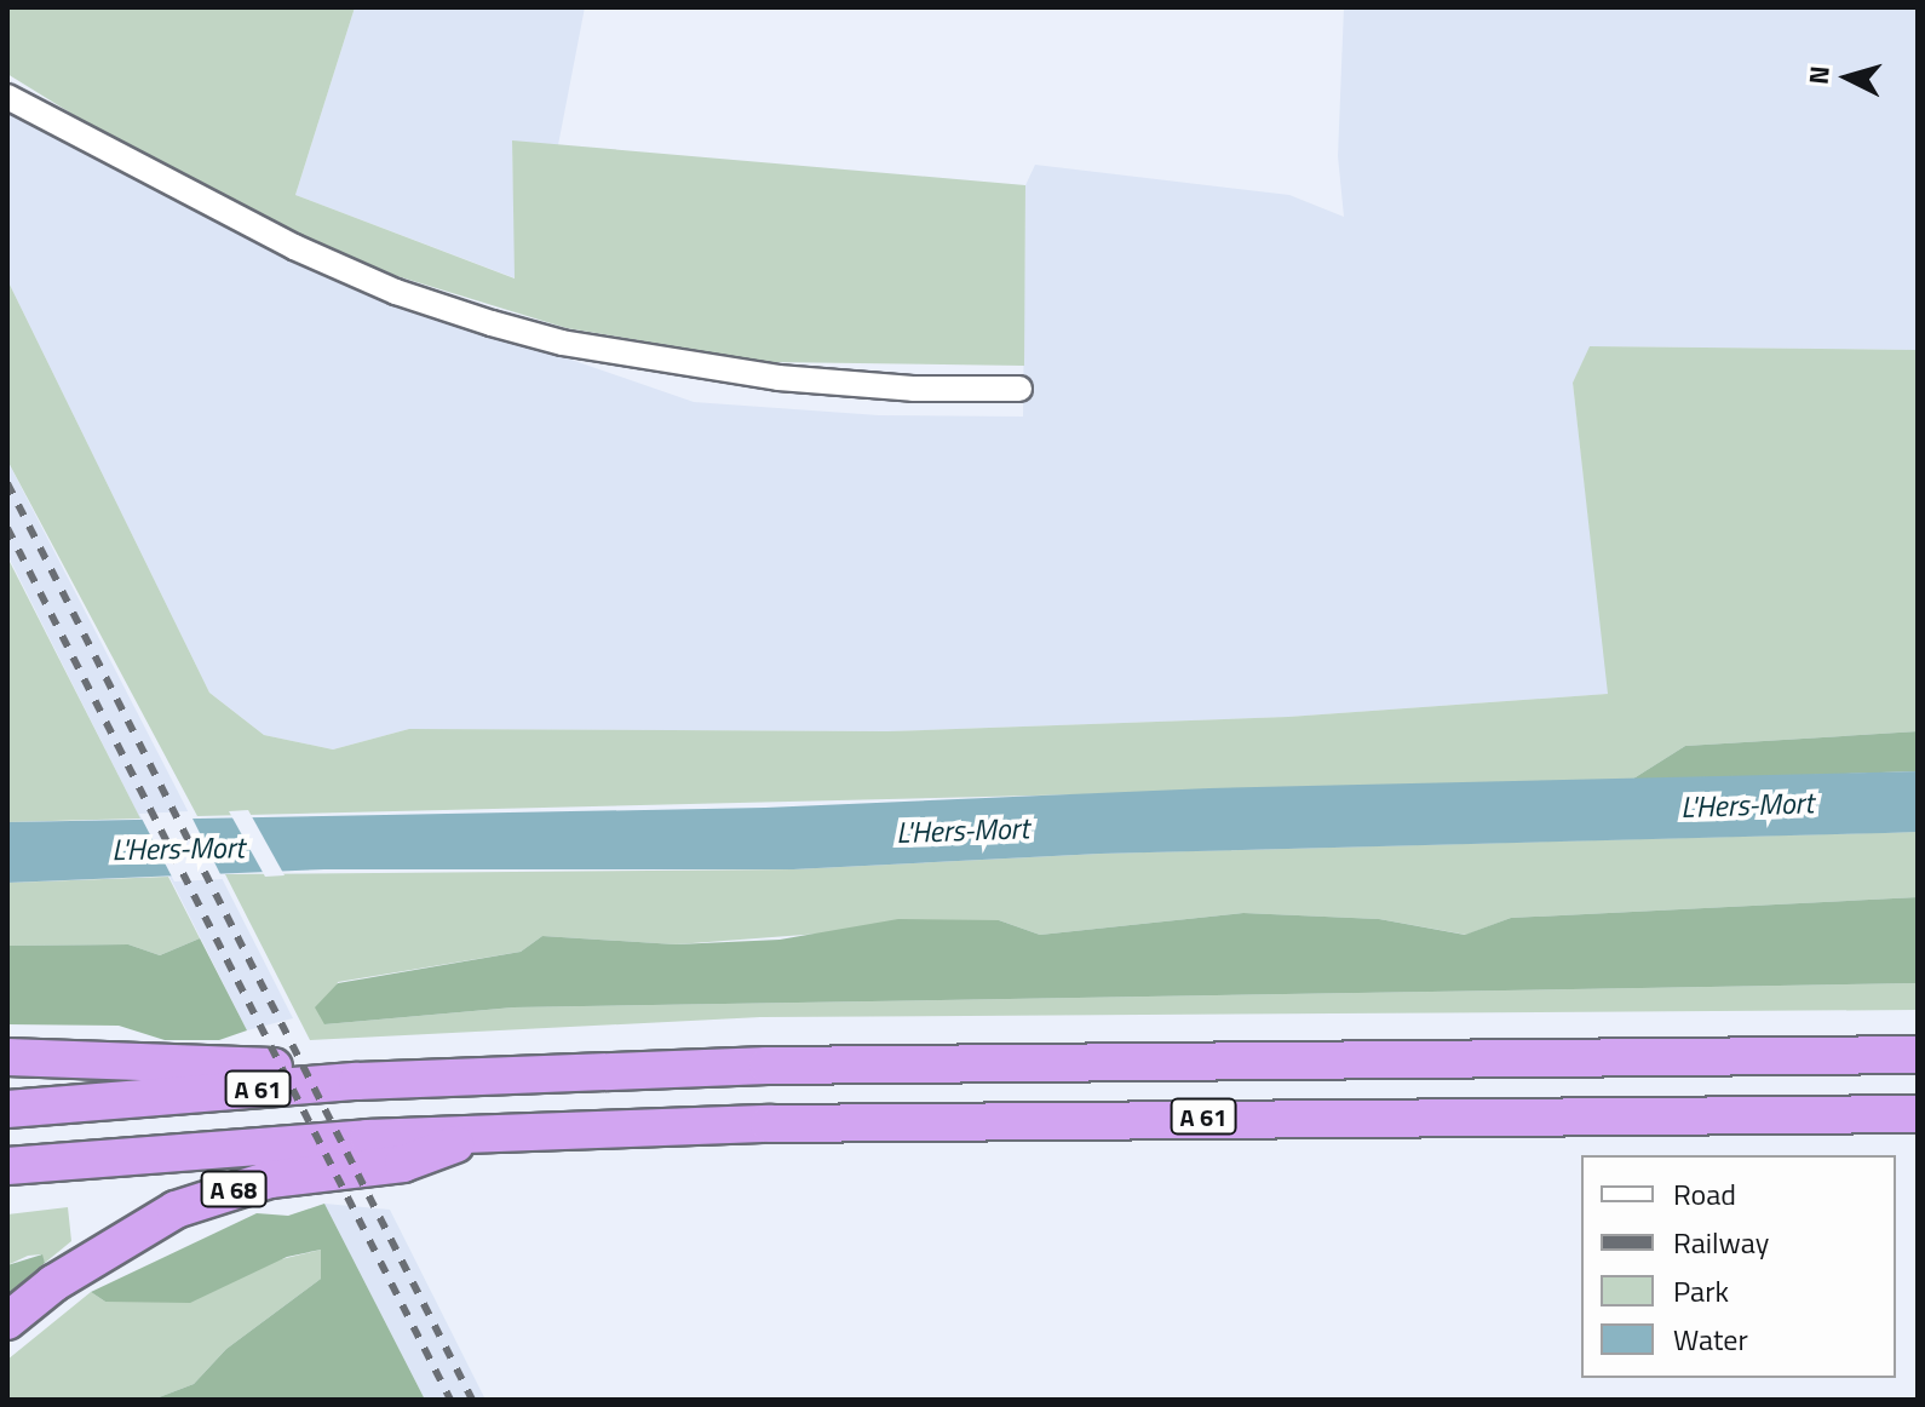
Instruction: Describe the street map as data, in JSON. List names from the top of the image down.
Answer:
{
  "streets": {
    "highway": ["A 61", "A 68"]
  },
  "crossings": [
    ["A 61", "A 68"]
  ],
  "water": ["L'Hers-Mort"],
  "legend": [
    "Road",
    "Railway",
    "Park",
    "Water"
  ],
  "north": "left"
}
